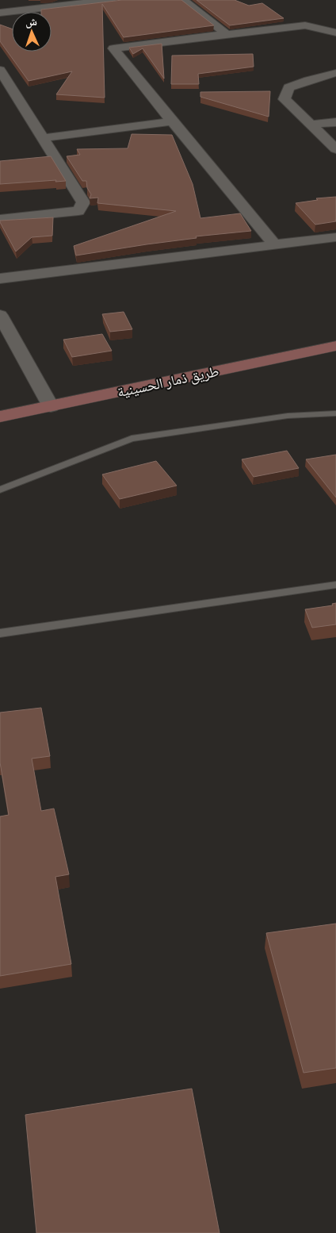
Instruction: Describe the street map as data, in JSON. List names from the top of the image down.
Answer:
{
  "streets": {
    "main road": ["طريق ذمار الحسينية"]
  },
  "north": "top"
}
